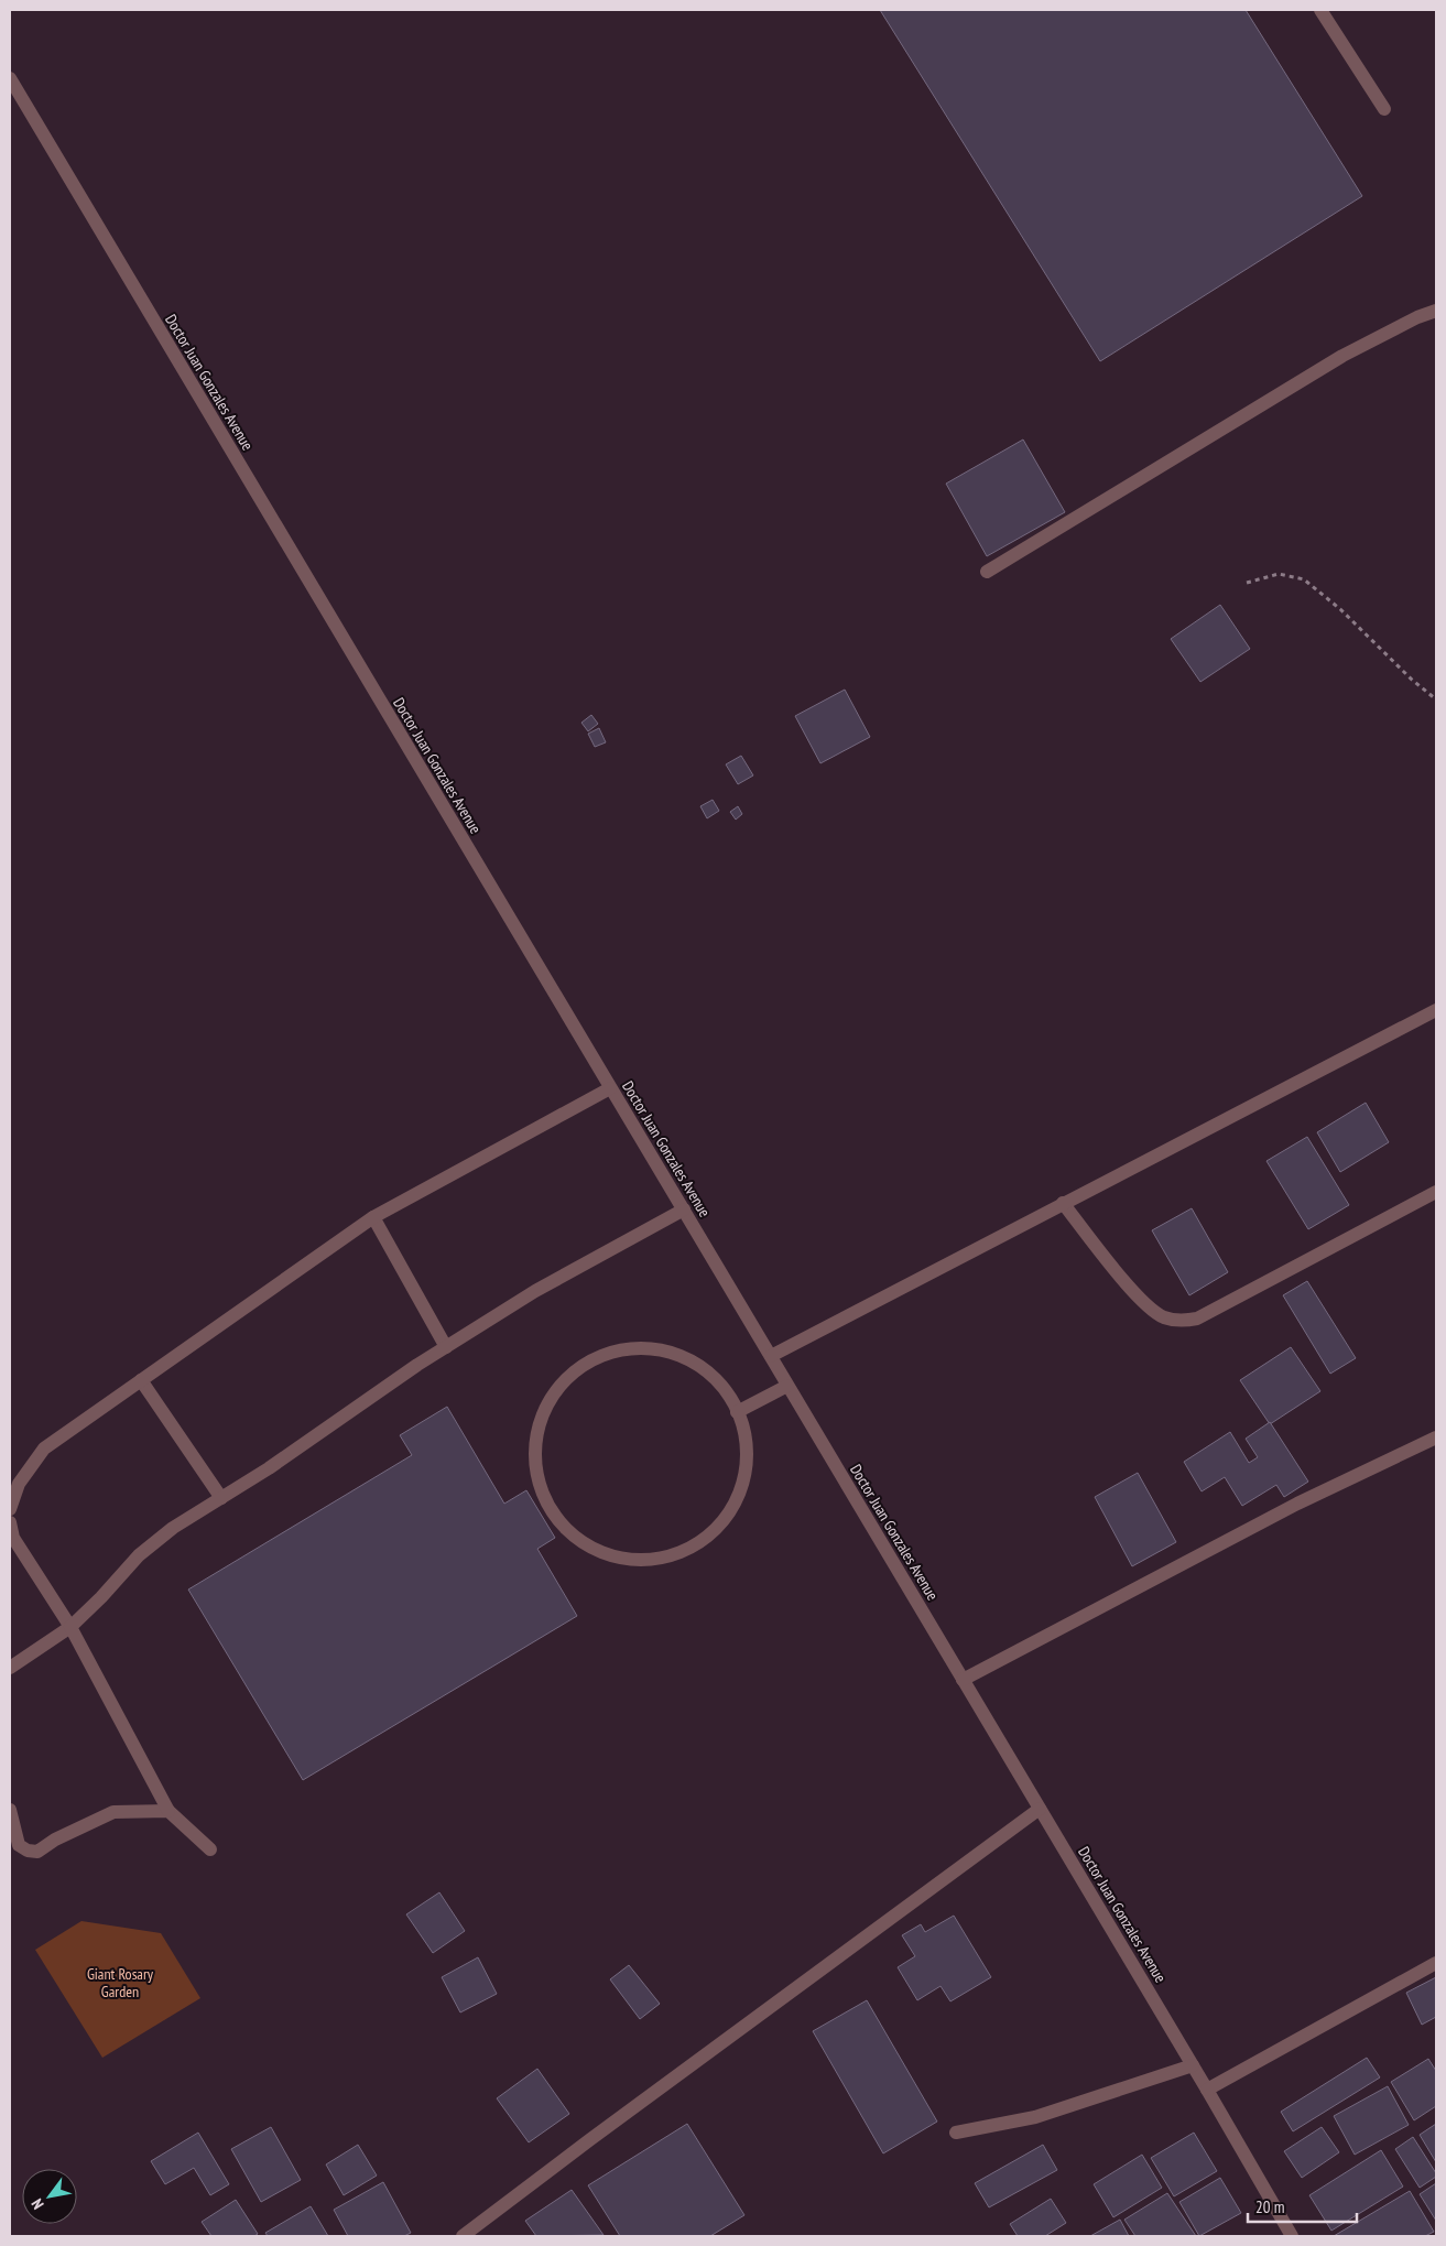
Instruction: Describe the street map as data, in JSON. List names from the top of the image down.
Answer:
{
  "streets": {
    "street": ["Doctor Juan Gonzales Avenue"]
  },
  "parks": ["Giant Rosary Garden"],
  "scale_bar": "20 m",
  "north": "bottom left"
}
